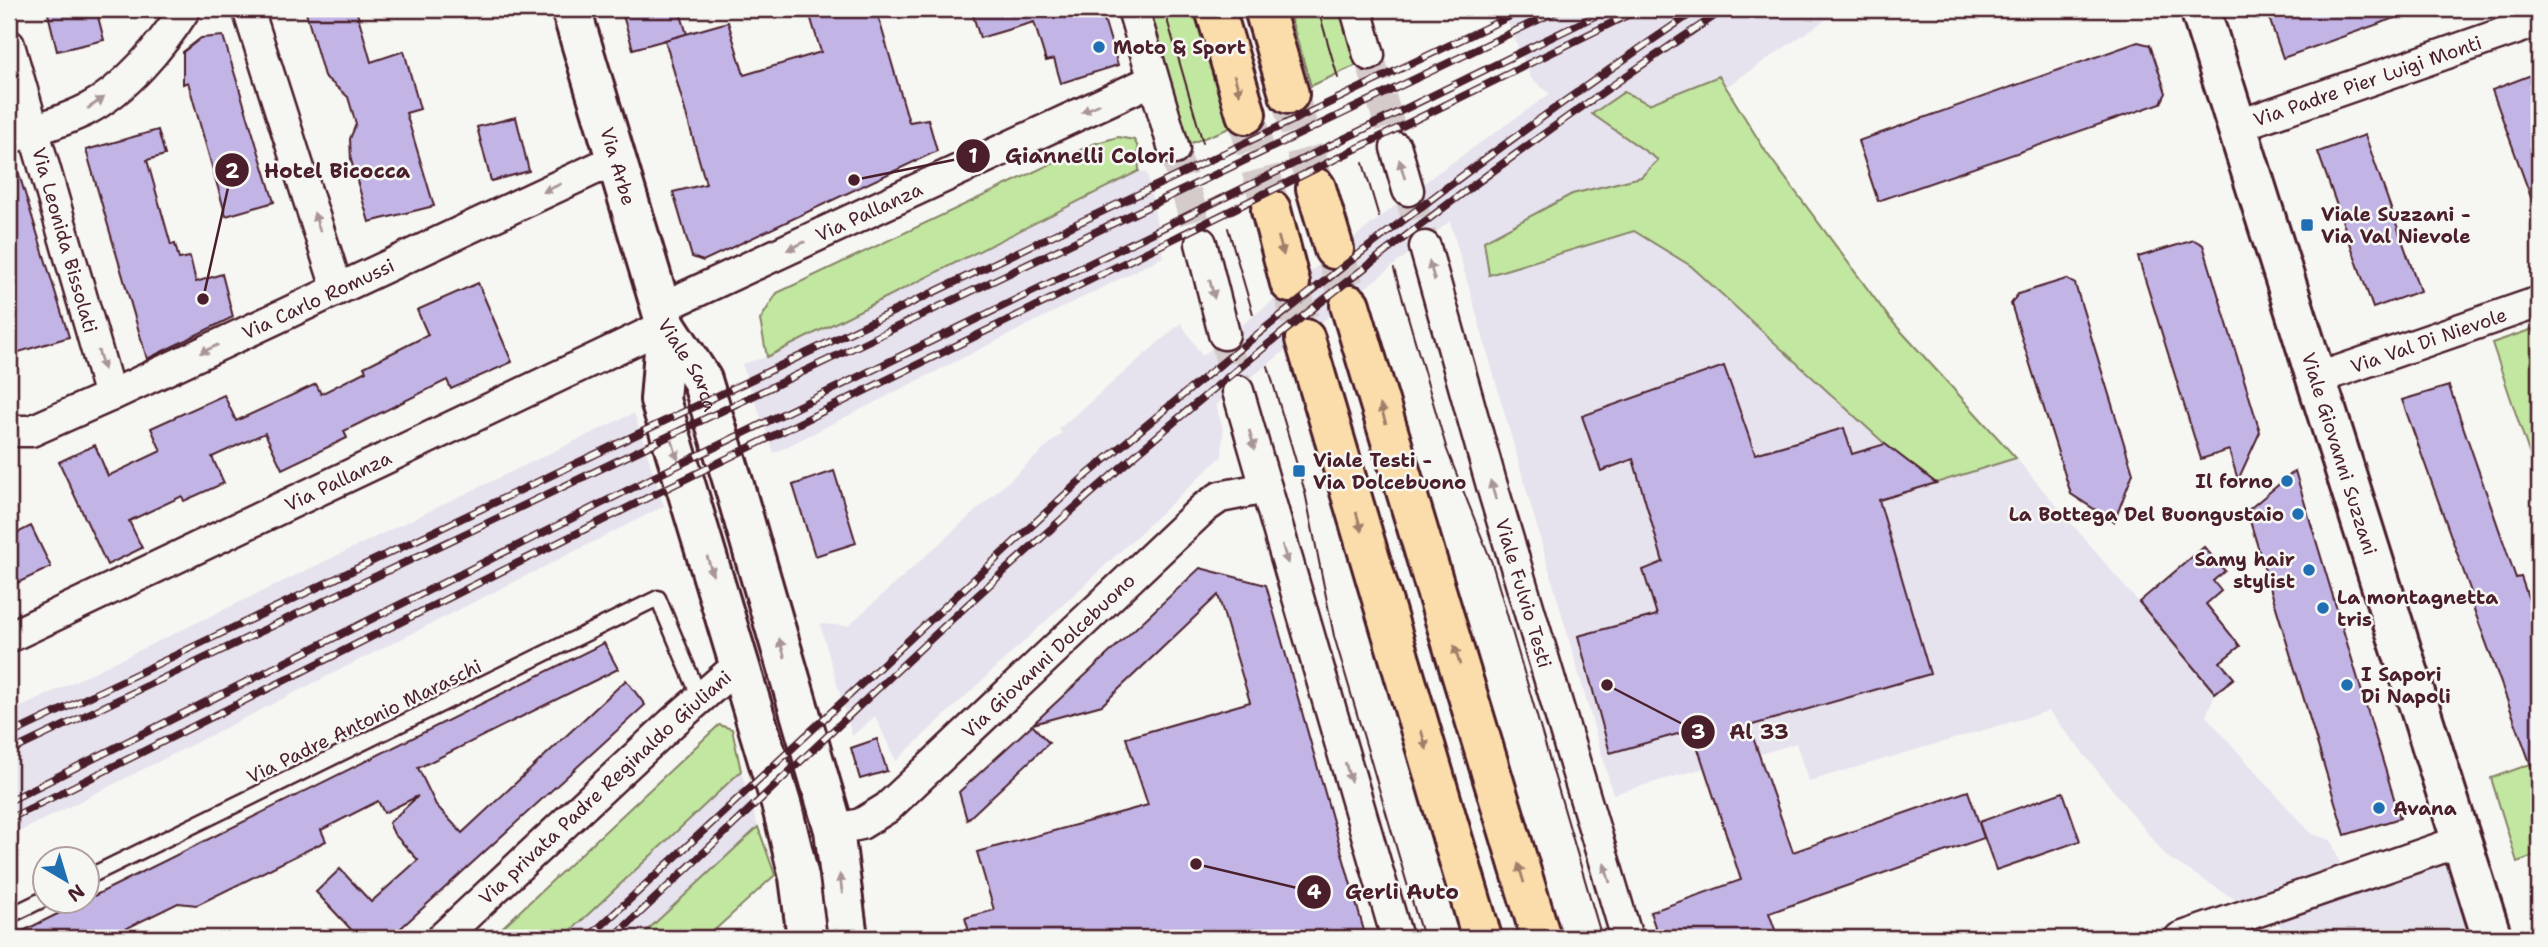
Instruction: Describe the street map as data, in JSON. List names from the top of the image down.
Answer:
{
  "streets": {
    "street": [
      "Via Padre Pier Luigi Monti",
      "Via Arbe",
      "Via Pallanza",
      "Via Leonida Bissolati",
      "Via Carlo Romussi",
      "Via Val Di Nievole",
      "Viale Sarca",
      "Viale Giovanni Suzzani",
      "Viale Fulvio Testi",
      "Via Giovanni Dolcebuono",
      "Via privata Padre Reginaldo Giuliani"
    ],
    "lane": ["Via Padre Antonio Maraschi"]
  },
  "crossings": [
    ["Via Padre Pier Luigi Monti", "Viale Giovanni Suzzani"],
    ["Via Arbe", "Via Pallanza"],
    ["Via Arbe", "Via Carlo Romussi"],
    ["Via Arbe", "Viale Sarca"],
    ["Via Pallanza", "Viale Sarca"],
    ["Via Leonida Bissolati", "Via Carlo Romussi"],
    ["Via Val Di Nievole", "Viale Giovanni Suzzani"],
    ["Viale Sarca", "Via Giovanni Dolcebuono"],
    ["Viale Sarca", "Via privata Padre Reginaldo Giuliani"],
    ["Via Padre Antonio Maraschi", "Via privata Padre Reginaldo Giuliani"]
  ],
  "one_way": ["Via Pallanza", "Via Carlo Romussi"],
  "places": {
    "other": [
      "Moto & Sport",
      "Giannelli Colori",
      "Hotel Bicocca",
      "Il forno",
      "La Bottega Del Buongustaio",
      "Samy hair stylist",
      "La montagnetta tris",
      "Al 33",
      "I Sapori Di Napoli",
      "Avana",
      "Gerli Auto"
    ],
    "transit": ["Viale Suzzani - Via Val Nievole", "Viale Testi - Via Dolcebuono"]
  },
  "north": "bottom right"
}
